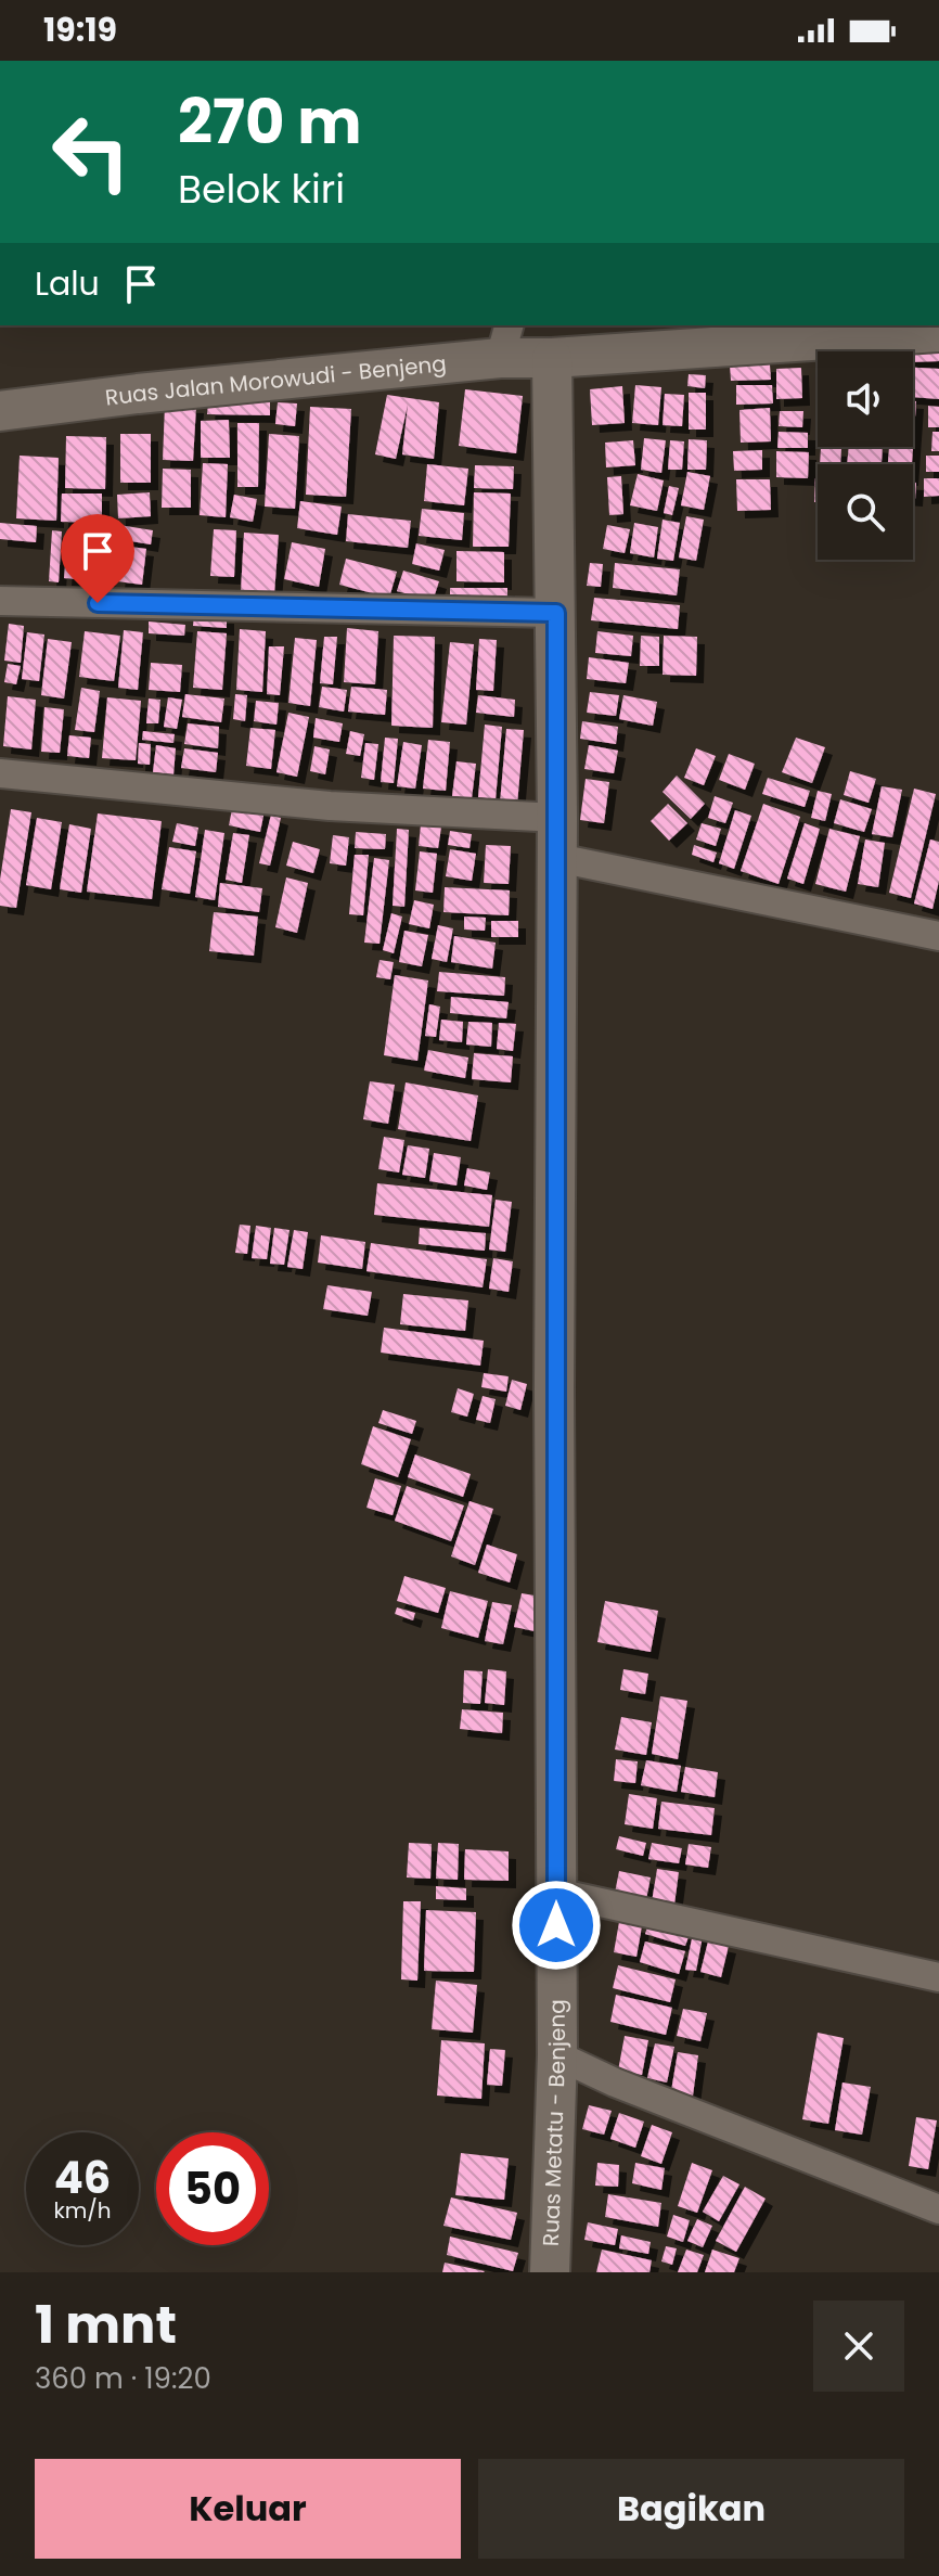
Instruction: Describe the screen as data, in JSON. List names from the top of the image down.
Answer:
{
  "streets": {
    "main road": ["Ruas Jalan Morowudi - Benjeng", "Ruas Metatu - Benjeng"]
  },
  "crossings": [
    ["Ruas Jalan Morowudi - Benjeng", "Ruas Metatu - Benjeng"]
  ],
  "page": {
    "status": "19:19",
    "turn": ["270 m", "Belok kiri"],
    "then": "Lalu",
    "speed": "46 km/h",
    "limit": "50",
    "heading": ["1 mnt", "360 m · 19:20"],
    "buttons": ["Keluar", "Bagikan"]
  }
}
